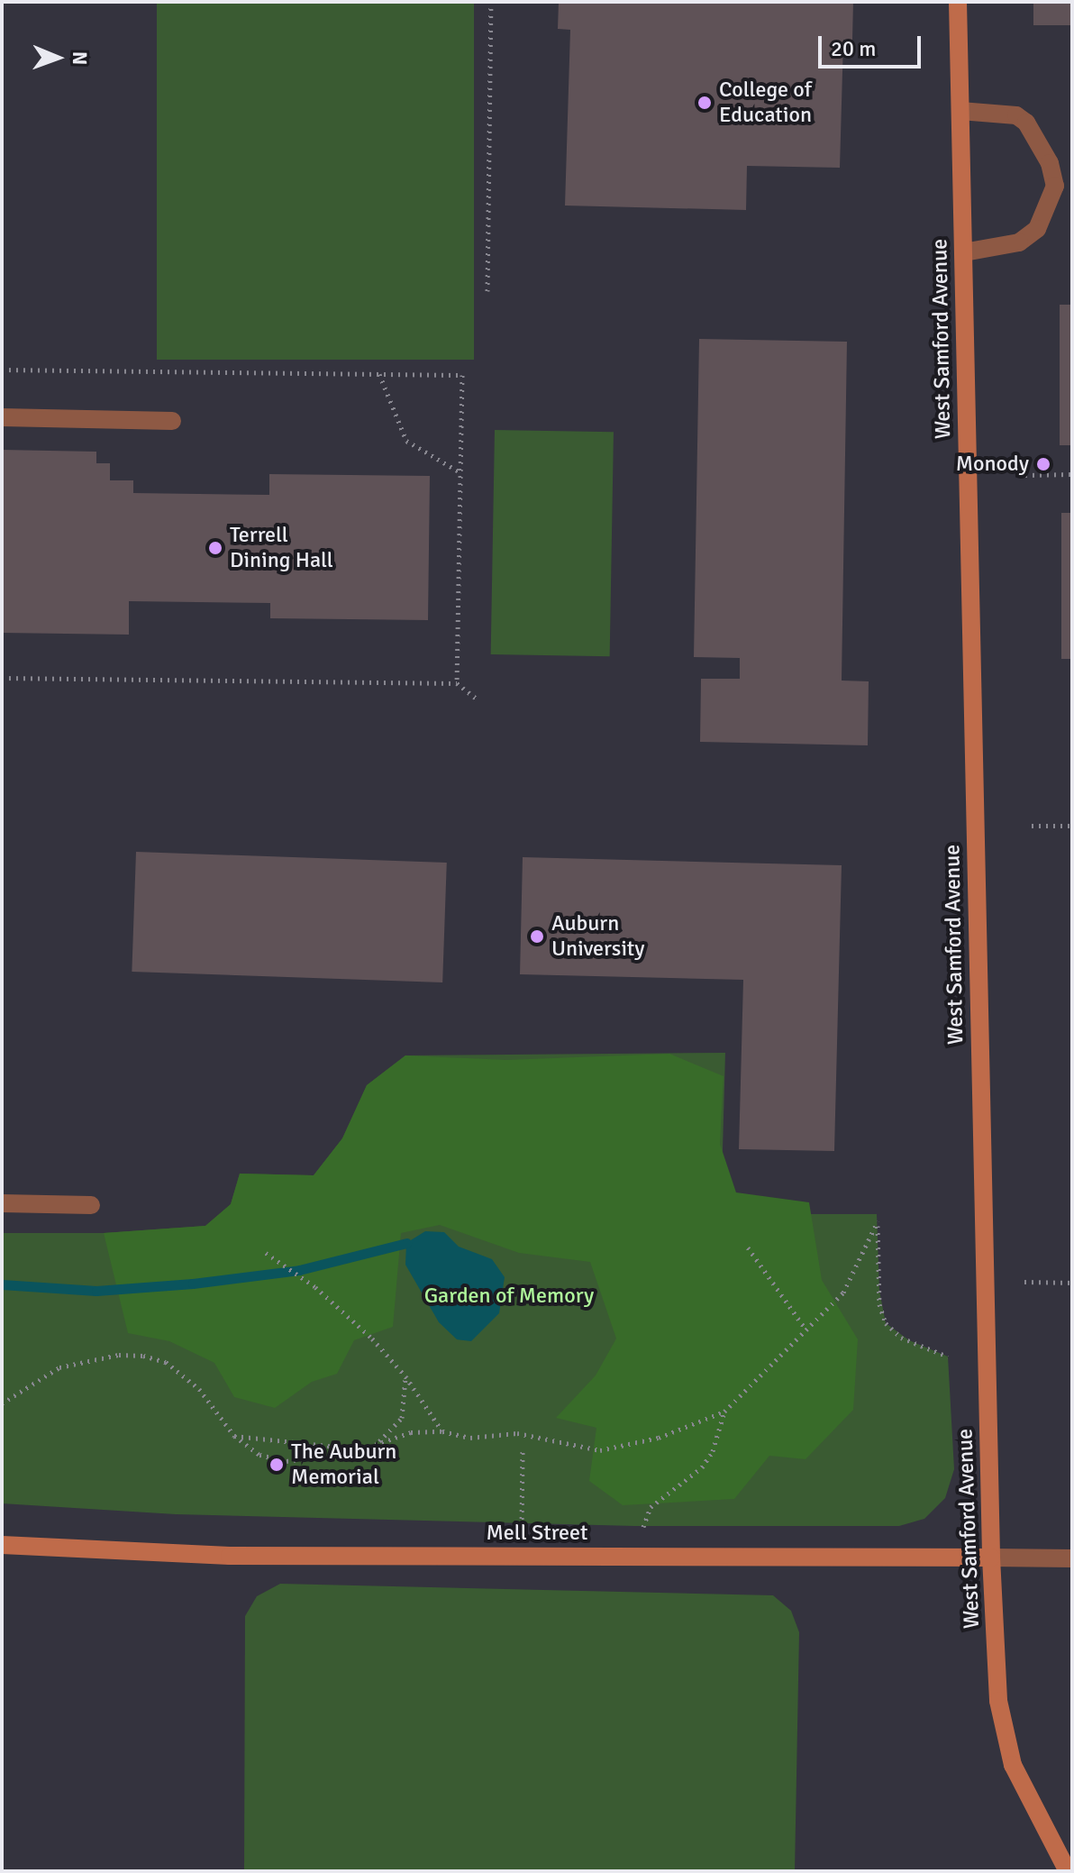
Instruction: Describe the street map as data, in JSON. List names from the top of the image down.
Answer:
{
  "streets": {
    "street": ["West Samford Avenue", "Mell Street"]
  },
  "crossings": [
    ["West Samford Avenue", "Mell Street"]
  ],
  "parks": ["Garden of Memory"],
  "places": [
    "College of Education",
    "Monody",
    "Terrell Dining Hall",
    "Auburn University",
    "The Auburn Memorial"
  ],
  "scale_bar": "20 m",
  "north": "right"
}
